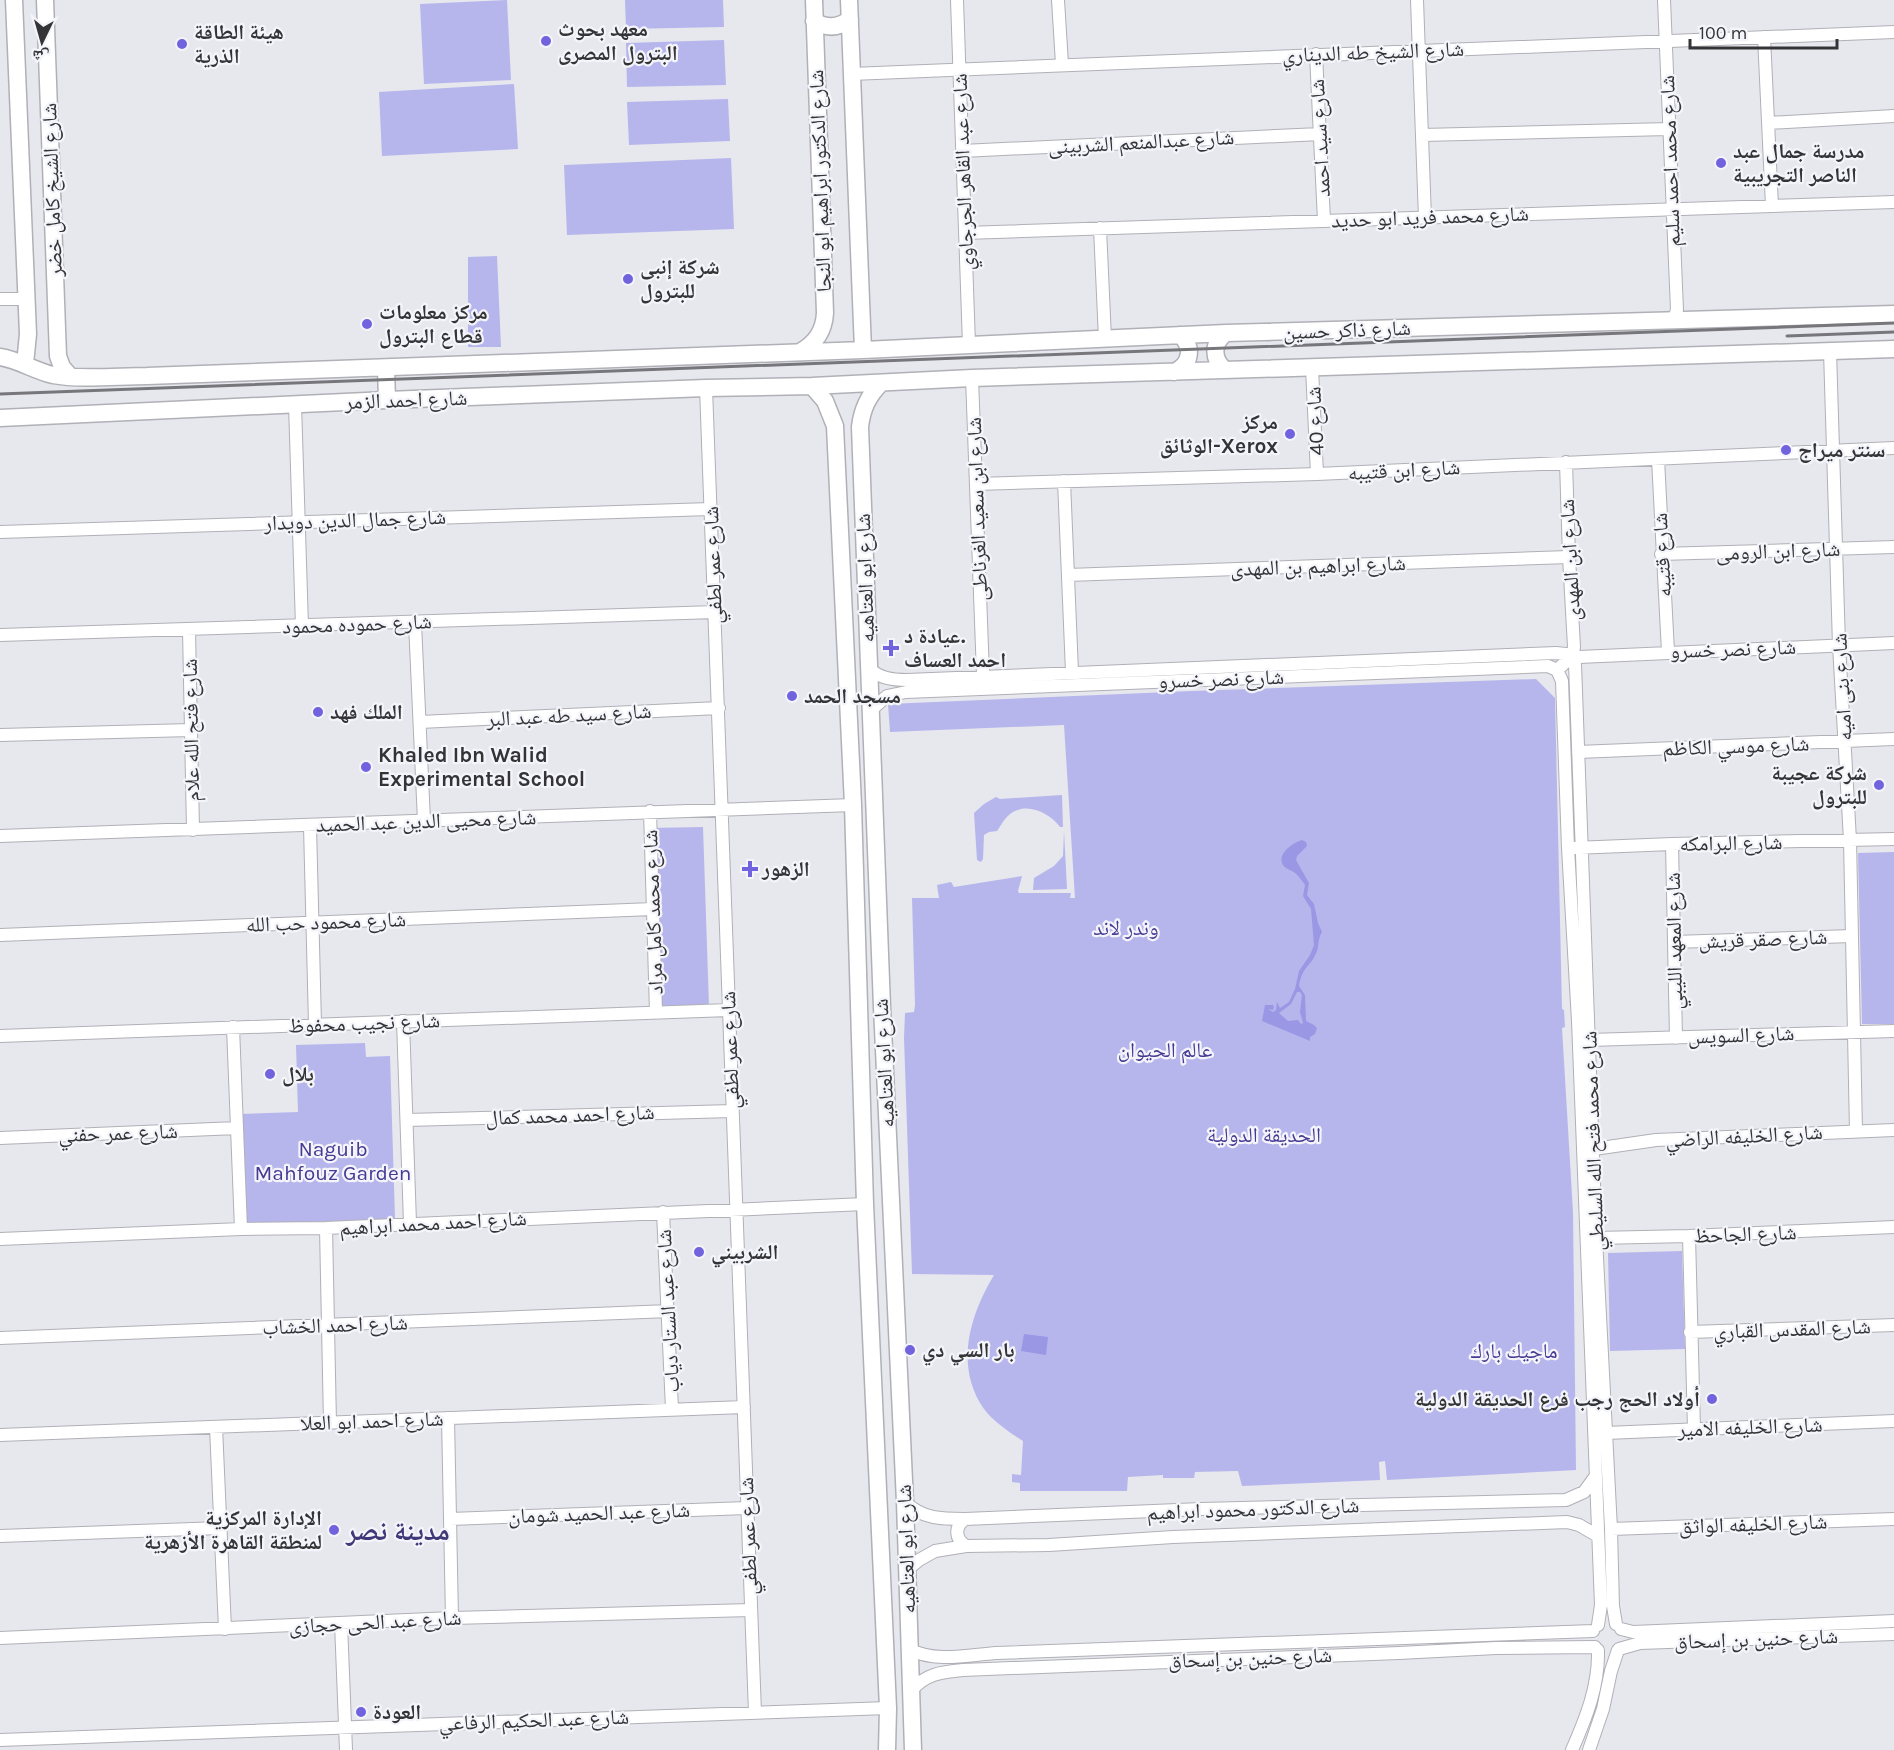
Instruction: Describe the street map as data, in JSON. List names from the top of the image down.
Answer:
{
  "streets": {
    "main road": [
      "شارع الدكتور ابراهيم ابو النجا",
      "شارع الشيخ كامل خضر",
      "شارع ذاكر حسين",
      "شارع احمد الزمر",
      "شارع ابو العتاهيه"
    ],
    "street": [
      "شارع الشيخ طه الديناري",
      "شارع سيد احمد",
      "شارع عبدالمنعم الشربينى",
      "شارع محمد احمد سليم",
      "شارع عبد القاهر الجرجاوي",
      "شارع محمد فريد ابو حديد",
      "شارع 40",
      "شارع ابن قتيبه",
      "شارع ابن سعيد الغرناطى",
      "شارع جمال الدين دويدار",
      "شارع ابن الرومى",
      "شارع قتيبه",
      "شارع ابن المهدى",
      "شارع عمر لطفي",
      "شارع ابراهيم بن المهدى",
      "شارع حموده محمود",
      "شارع نصر خسرو",
      "شارع بنى اميه",
      "شارع سيد طه عبد البر",
      "شارع فتح الله علام",
      "شارع موسي الكاظم",
      "شارع محيى الدين عبد الحميد",
      "شارع البرامكه",
      "شارع محمد كامل مراد",
      "شارع محمود حب الله",
      "شارع صقر قريش",
      "شارع المعهد الليبي",
      "شارع نجيب محفوظ",
      "شارع السويس",
      "شارع احمد محمد كمال",
      "شارع عمر حفني",
      "شارع الخليفه الراضي",
      "شارع محمد فتح الله السليطي",
      "شارع احمد محمد ابراهيم",
      "شارع الجاحظ",
      "شارع عبد الستار دياب",
      "شارع احمد الخشاب",
      "شارع المقدس القباري",
      "شارع احمد ابو العلا",
      "شارع الخليفه الامير",
      "شارع الدكتور محمود ابراهيم",
      "شارع عبد الحميد شومان",
      "شارع الخليفه الواثق",
      "شارع عبد الحى حجازى",
      "شارع حنين بن إسحاق",
      "شارع عبد الحكيم الرفاعي"
    ]
  },
  "crossings": [
    ["شارع الشيخ طه الديناري", "شارع سيد احمد"],
    ["شارع الشيخ طه الديناري", "شارع محمد احمد سليم"],
    ["شارع الشيخ طه الديناري", "شارع عبد القاهر الجرجاوي"],
    ["شارع الشيخ طه الديناري", "شارع الدكتور ابراهيم ابو النجا"],
    ["شارع سيد احمد", "شارع عبدالمنعم الشربينى"],
    ["شارع سيد احمد", "شارع محمد فريد ابو حديد"],
    ["شارع عبدالمنعم الشربينى", "شارع عبد القاهر الجرجاوي"],
    ["شارع محمد احمد سليم", "شارع محمد فريد ابو حديد"],
    ["شارع محمد احمد سليم", "شارع ذاكر حسين"],
    ["شارع عبد القاهر الجرجاوي", "شارع محمد فريد ابو حديد"],
    ["شارع عبد القاهر الجرجاوي", "شارع ذاكر حسين"],
    ["شارع الدكتور ابراهيم ابو النجا", "شارع ذاكر حسين"],
    ["شارع الدكتور ابراهيم ابو النجا", "شارع احمد الزمر"],
    ["شارع الشيخ كامل خضر", "شارع احمد الزمر"],
    ["شارع ذاكر حسين", "شارع احمد الزمر"],
    ["شارع ذاكر حسين", "شارع 40"],
    ["شارع ذاكر حسين", "شارع ابن سعيد الغرناطى"],
    ["شارع ذاكر حسين", "شارع ابو العتاهيه"],
    ["شارع ذاكر حسين", "شارع بنى اميه"],
    ["شارع احمد الزمر", "شارع عمر لطفي"],
    ["شارع احمد الزمر", "شارع ابو العتاهيه"],
    ["شارع 40", "شارع ابن قتيبه"],
    ["شارع ابن قتيبه", "شارع ابن سعيد الغرناطى"],
    ["شارع ابن قتيبه", "شارع قتيبه"],
    ["شارع ابن قتيبه", "شارع ابن المهدى"],
    ["شارع ابن قتيبه", "شارع بنى اميه"],
    ["شارع ابن سعيد الغرناطى", "شارع نصر خسرو"],
    ["شارع جمال الدين دويدار", "شارع عمر لطفي"],
    ["شارع ابن الرومى", "شارع قتيبه"],
    ["شارع ابن الرومى", "شارع بنى اميه"],
    ["شارع قتيبه", "شارع نصر خسرو"],
    ["شارع ابن المهدى", "شارع ابراهيم بن المهدى"],
    ["شارع ابن المهدى", "شارع نصر خسرو"],
    ["شارع ابن المهدى", "شارع محمد فتح الله السليطي"],
    ["شارع عمر لطفي", "شارع حموده محمود"],
    ["شارع عمر لطفي", "شارع سيد طه عبد البر"],
    ["شارع عمر لطفي", "شارع محيى الدين عبد الحميد"],
    ["شارع عمر لطفي", "شارع نجيب محفوظ"],
    ["شارع عمر لطفي", "شارع احمد محمد كمال"],
    ["شارع عمر لطفي", "شارع احمد محمد ابراهيم"],
    ["شارع عمر لطفي", "شارع احمد ابو العلا"],
    ["شارع عمر لطفي", "شارع عبد الحميد شومان"],
    ["شارع عمر لطفي", "شارع عبد الحى حجازى"],
    ["شارع عمر لطفي", "شارع عبد الحكيم الرفاعي"],
    ["شارع ابو العتاهيه", "شارع نصر خسرو"],
    ["شارع ابو العتاهيه", "شارع محيى الدين عبد الحميد"],
    ["شارع ابو العتاهيه", "شارع احمد محمد ابراهيم"],
    ["شارع ابو العتاهيه", "شارع الدكتور محمود ابراهيم"],
    ["شارع ابو العتاهيه", "شارع حنين بن إسحاق"],
    ["شارع ابو العتاهيه", "شارع عبد الحكيم الرفاعي"],
    ["شارع حموده محمود", "شارع فتح الله علام"],
    ["شارع نصر خسرو", "شارع بنى اميه"],
    ["شارع نصر خسرو", "شارع محمد فتح الله السليطي"],
    ["شارع بنى اميه", "شارع موسي الكاظم"],
    ["شارع بنى اميه", "شارع البرامكه"],
    ["شارع بنى اميه", "شارع صقر قريش"],
    ["شارع بنى اميه", "شارع السويس"],
    ["شارع بنى اميه", "شارع الخليفه الراضي"],
    ["شارع فتح الله علام", "شارع محيى الدين عبد الحميد"],
    ["شارع موسي الكاظم", "شارع محمد فتح الله السليطي"],
    ["شارع محيى الدين عبد الحميد", "شارع محمد كامل مراد"],
    ["شارع البرامكه", "شارع المعهد الليبي"],
    ["شارع البرامكه", "شارع محمد فتح الله السليطي"],
    ["شارع محمد كامل مراد", "شارع محمود حب الله"],
    ["شارع محمد كامل مراد", "شارع نجيب محفوظ"],
    ["شارع صقر قريش", "شارع المعهد الليبي"],
    ["شارع المعهد الليبي", "شارع السويس"],
    ["شارع السويس", "شارع محمد فتح الله السليطي"],
    ["شارع الخليفه الراضي", "شارع محمد فتح الله السليطي"],
    ["شارع محمد فتح الله السليطي", "شارع الجاحظ"],
    ["شارع محمد فتح الله السليطي", "شارع الخليفه الامير"],
    ["شارع محمد فتح الله السليطي", "شارع الدكتور محمود ابراهيم"],
    ["شارع محمد فتح الله السليطي", "شارع الخليفه الواثق"],
    ["شارع محمد فتح الله السليطي", "شارع حنين بن إسحاق"],
    ["شارع احمد محمد ابراهيم", "شارع عبد الستار دياب"],
    ["شارع عبد الستار دياب", "شارع احمد الخشاب"],
    ["شارع عبد الستار دياب", "شارع احمد ابو العلا"]
  ],
  "districts": ["مدينة نصر"],
  "parks": [
    "وندر لاند",
    "عالم الحيوان",
    "الحديقة الدولية",
    "Naguib Mahfouz Garden",
    "ماجيك بارك"
  ],
  "places": {
    "other": [
      "معهد بحوث البترول المصرى",
      "هيئة الطاقة الذرية",
      "مدرسة جمال عبد الناصر التجريبية",
      "شركة إنبى للبترول",
      "مركز معلومات قطاع البترول",
      "مركز الوثائق-Xerox",
      "سنتر ميراج",
      "مسجد الحمد",
      "الملك فهد",
      "Khaled Ibn Walid Experimental School",
      "شركة عجيبة للبترول",
      "بلال",
      "الشربيني",
      "بار السي دي",
      "أولاد الحج رجب فرع الحديقة الدولية",
      "الإدارة المركزية لمنطقة القاهرة الأزهرية",
      "العودة"
    ],
    "health": ["عيادة د. احمد العساف", "الزهور"]
  },
  "scale_bar": "100 m",
  "north": "bottom"
}
